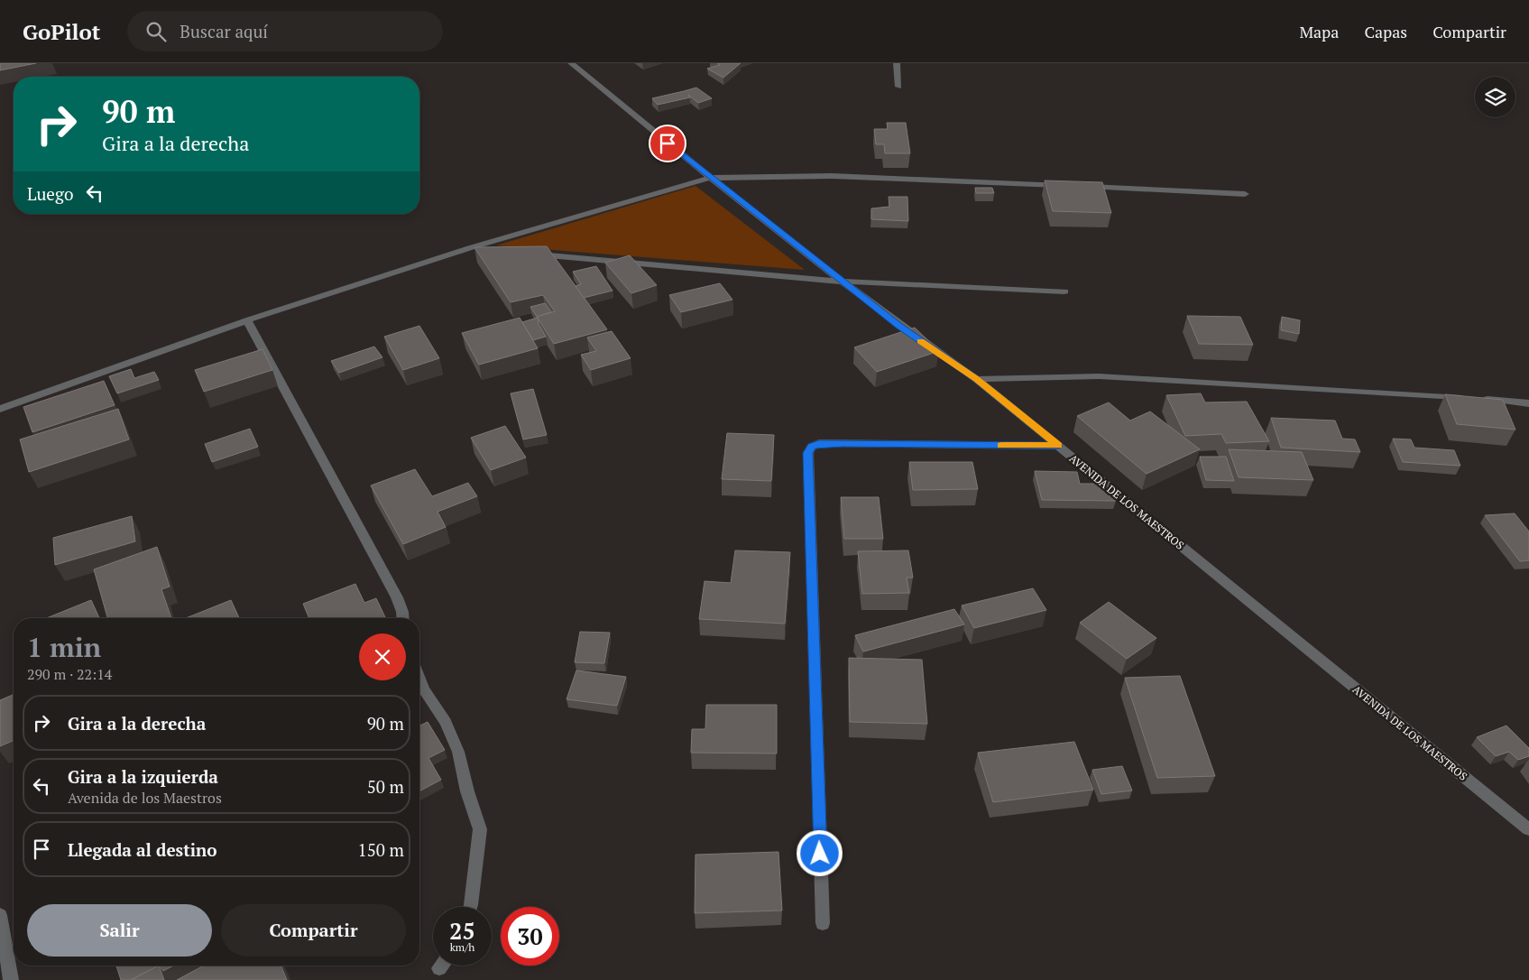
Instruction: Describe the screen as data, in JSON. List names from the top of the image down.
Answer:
{
  "streets": {
    "street": ["AVENIDA DE LOS MAESTROS"]
  },
  "page": {
    "header": "GoPilot",
    "search": "Buscar aquí",
    "nav": ["Mapa", "Capas", "Compartir"],
    "turn": ["90 m", "Gira a la derecha"],
    "then": "Luego",
    "heading": ["1 min", "290 m · 22:14"],
    "list": [
      {
        "name": "Gira a la derecha",
        "value": "90 m"
      },
      {
        "name": "Gira a la izquierda",
        "note": "Avenida de los Maestros",
        "value": "50 m"
      },
      {
        "name": "Llegada al destino",
        "value": "150 m"
      }
    ],
    "buttons": ["Salir", "Compartir"],
    "speed": "25 km/h",
    "limit": "30"
  }
}
